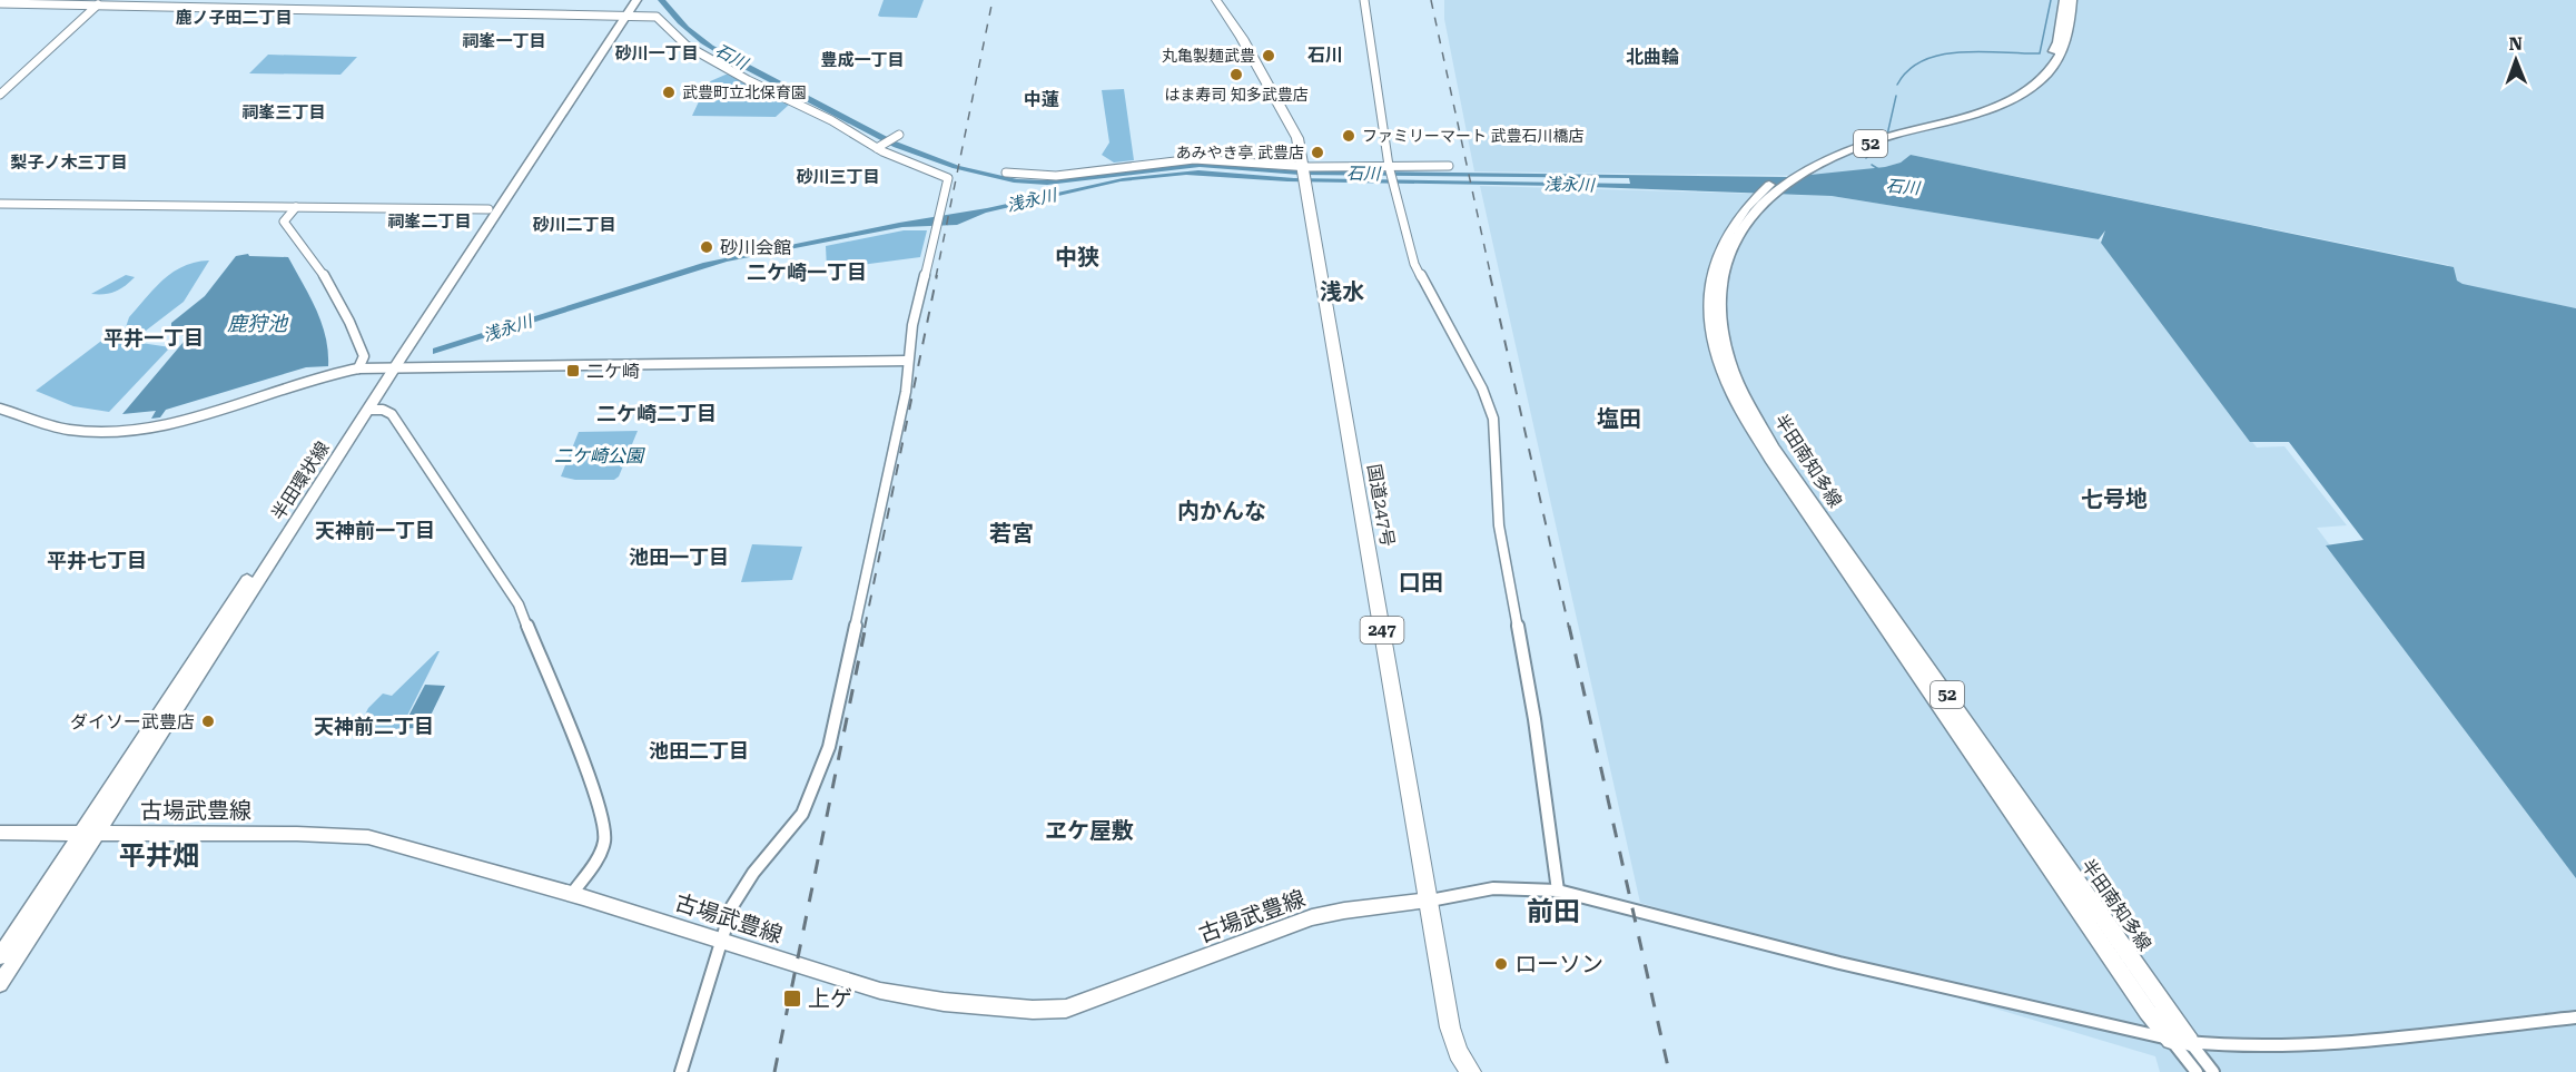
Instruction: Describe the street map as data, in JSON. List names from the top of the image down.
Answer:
{
  "streets": {
    "highway": ["国道247号", "247"],
    "main road": [
      "52",
      "半田南知多線",
      "半田環状線",
      "古場武豊線"
    ]
  },
  "crossings": [
    ["半田環状線", "古場武豊線"],
    ["国道247号", "古場武豊線"]
  ],
  "districts": [
    "鹿ノ子田二丁目",
    "祠峯一丁目",
    "砂川一丁目",
    "石川",
    "北曲輪",
    "豊成一丁目",
    "中蓮",
    "祠峯三丁目",
    "梨子ノ木三丁目",
    "砂川三丁目",
    "祠峯二丁目",
    "砂川二丁目",
    "中狭",
    "二ケ崎一丁目",
    "浅水",
    "平井一丁目",
    "二ケ崎二丁目",
    "塩田",
    "七号地",
    "内かんな",
    "天神前一丁目",
    "若宮",
    "池田一丁目",
    "平井七丁目",
    "口田",
    "天神前二丁目",
    "池田二丁目",
    "ヱケ屋敷",
    "平井畑",
    "前田"
  ],
  "water": ["石川", "浅永川", "鹿狩池"],
  "parks": ["二ケ崎公園"],
  "places": {
    "other": [
      "丸亀製麺武豊",
      "はま寿司 知多武豊店",
      "武豊町立北保育園",
      "ファミリーマート 武豊石川橋店",
      "あみやき亭 武豊店",
      "砂川会館",
      "ダイソー武豊店",
      "ローソン"
    ],
    "transit": ["二ケ崎", "上ゲ"]
  },
  "north": "top"
}
